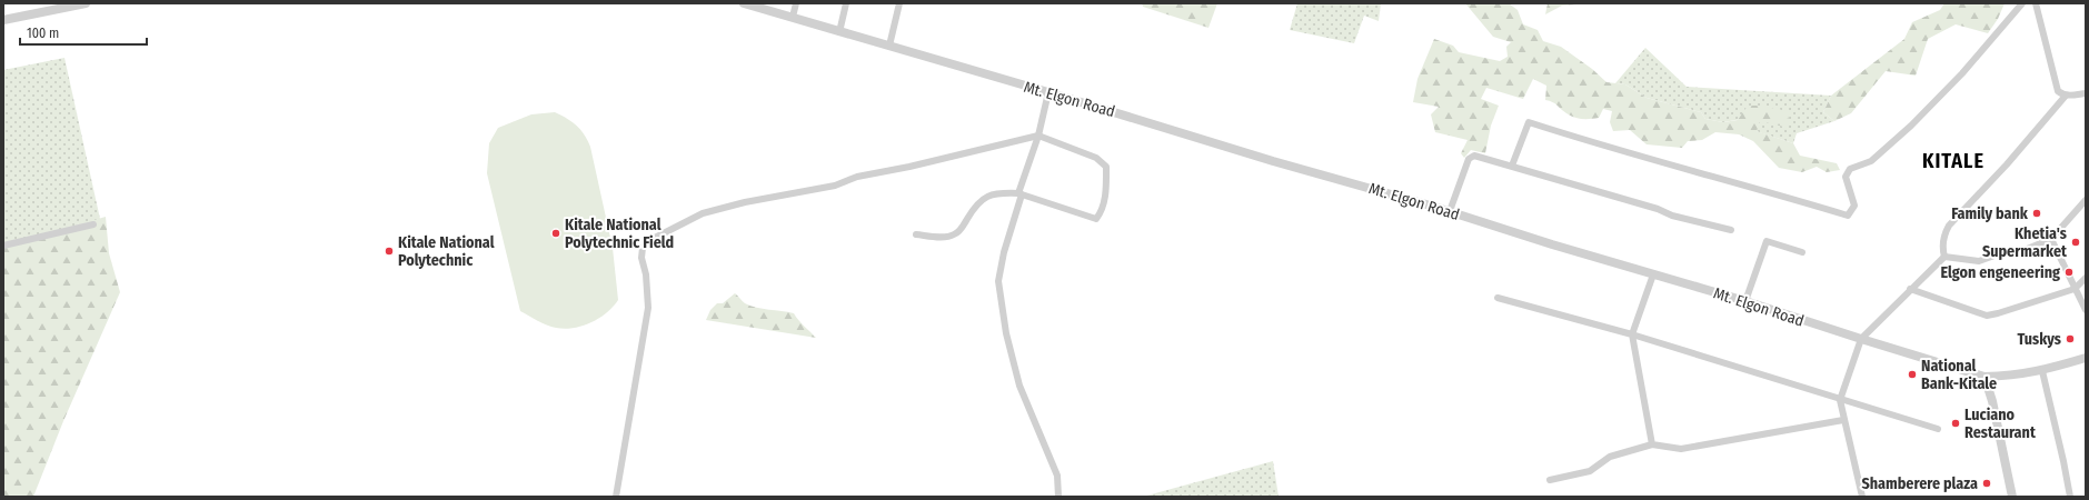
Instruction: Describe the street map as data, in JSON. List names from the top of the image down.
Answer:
{
  "streets": {
    "street": ["Mt. Elgon Road"]
  },
  "districts": ["KITALE"],
  "places": [
    "Family bank",
    "Kitale National Polytechnic Field",
    "Khetia's Supermarket",
    "Kitale National Polytechnic",
    "Elgon engeneering",
    "Tuskys",
    "National Bank-Kitale",
    "Luciano Restaurant",
    "Shamberere plaza"
  ],
  "scale_bar": "100 m"
}
